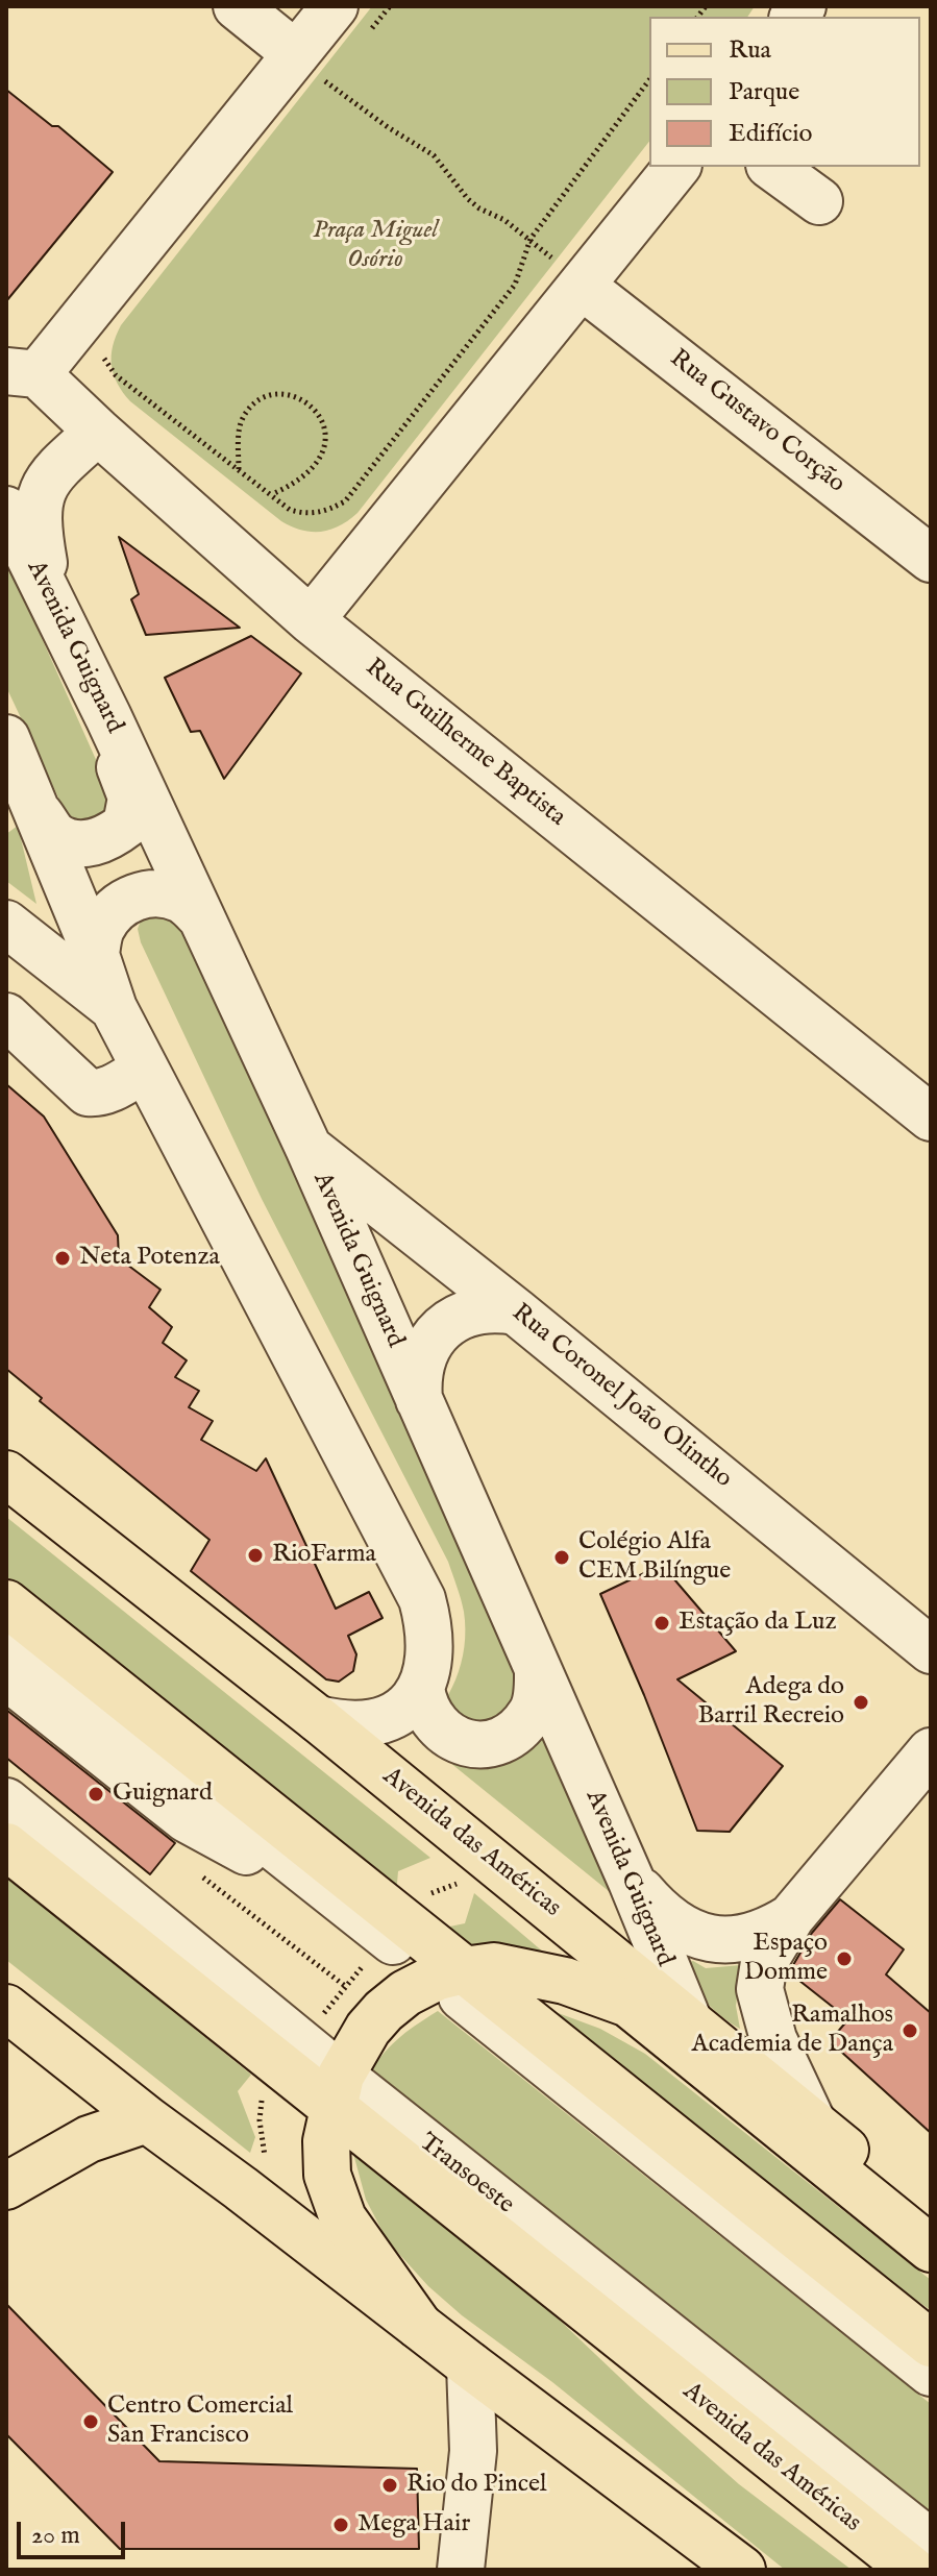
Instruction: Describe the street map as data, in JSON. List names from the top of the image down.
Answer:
{
  "streets": {
    "main road": ["Avenida das Américas"],
    "street": [
      "Rua Gustavo Corção",
      "Avenida Guignard",
      "Rua Guilherme Baptista",
      "Rua Coronel João Olintho",
      "Transoeste"
    ]
  },
  "crossings": [
    ["Avenida Guignard", "Rua Coronel João Olintho"],
    ["Avenida Guignard", "Avenida das Américas"],
    ["Avenida das Américas", "Transoeste"]
  ],
  "parks": ["Praça Miguel Osório"],
  "places": [
    "Neta Potenza",
    "RioFarma",
    "Colégio Alfa CEM Bilíngue",
    "Estação da Luz",
    "Adega do Barril Recreio",
    "Guignard",
    "Espaço Domme",
    "Ramalhos Academia de Dança",
    "Centro Comercial San Francisco",
    "Rio do Pincel",
    "Mega Hair"
  ],
  "legend": ["Rua", "Parque", "Edifício"],
  "scale_bar": "20 m"
}
